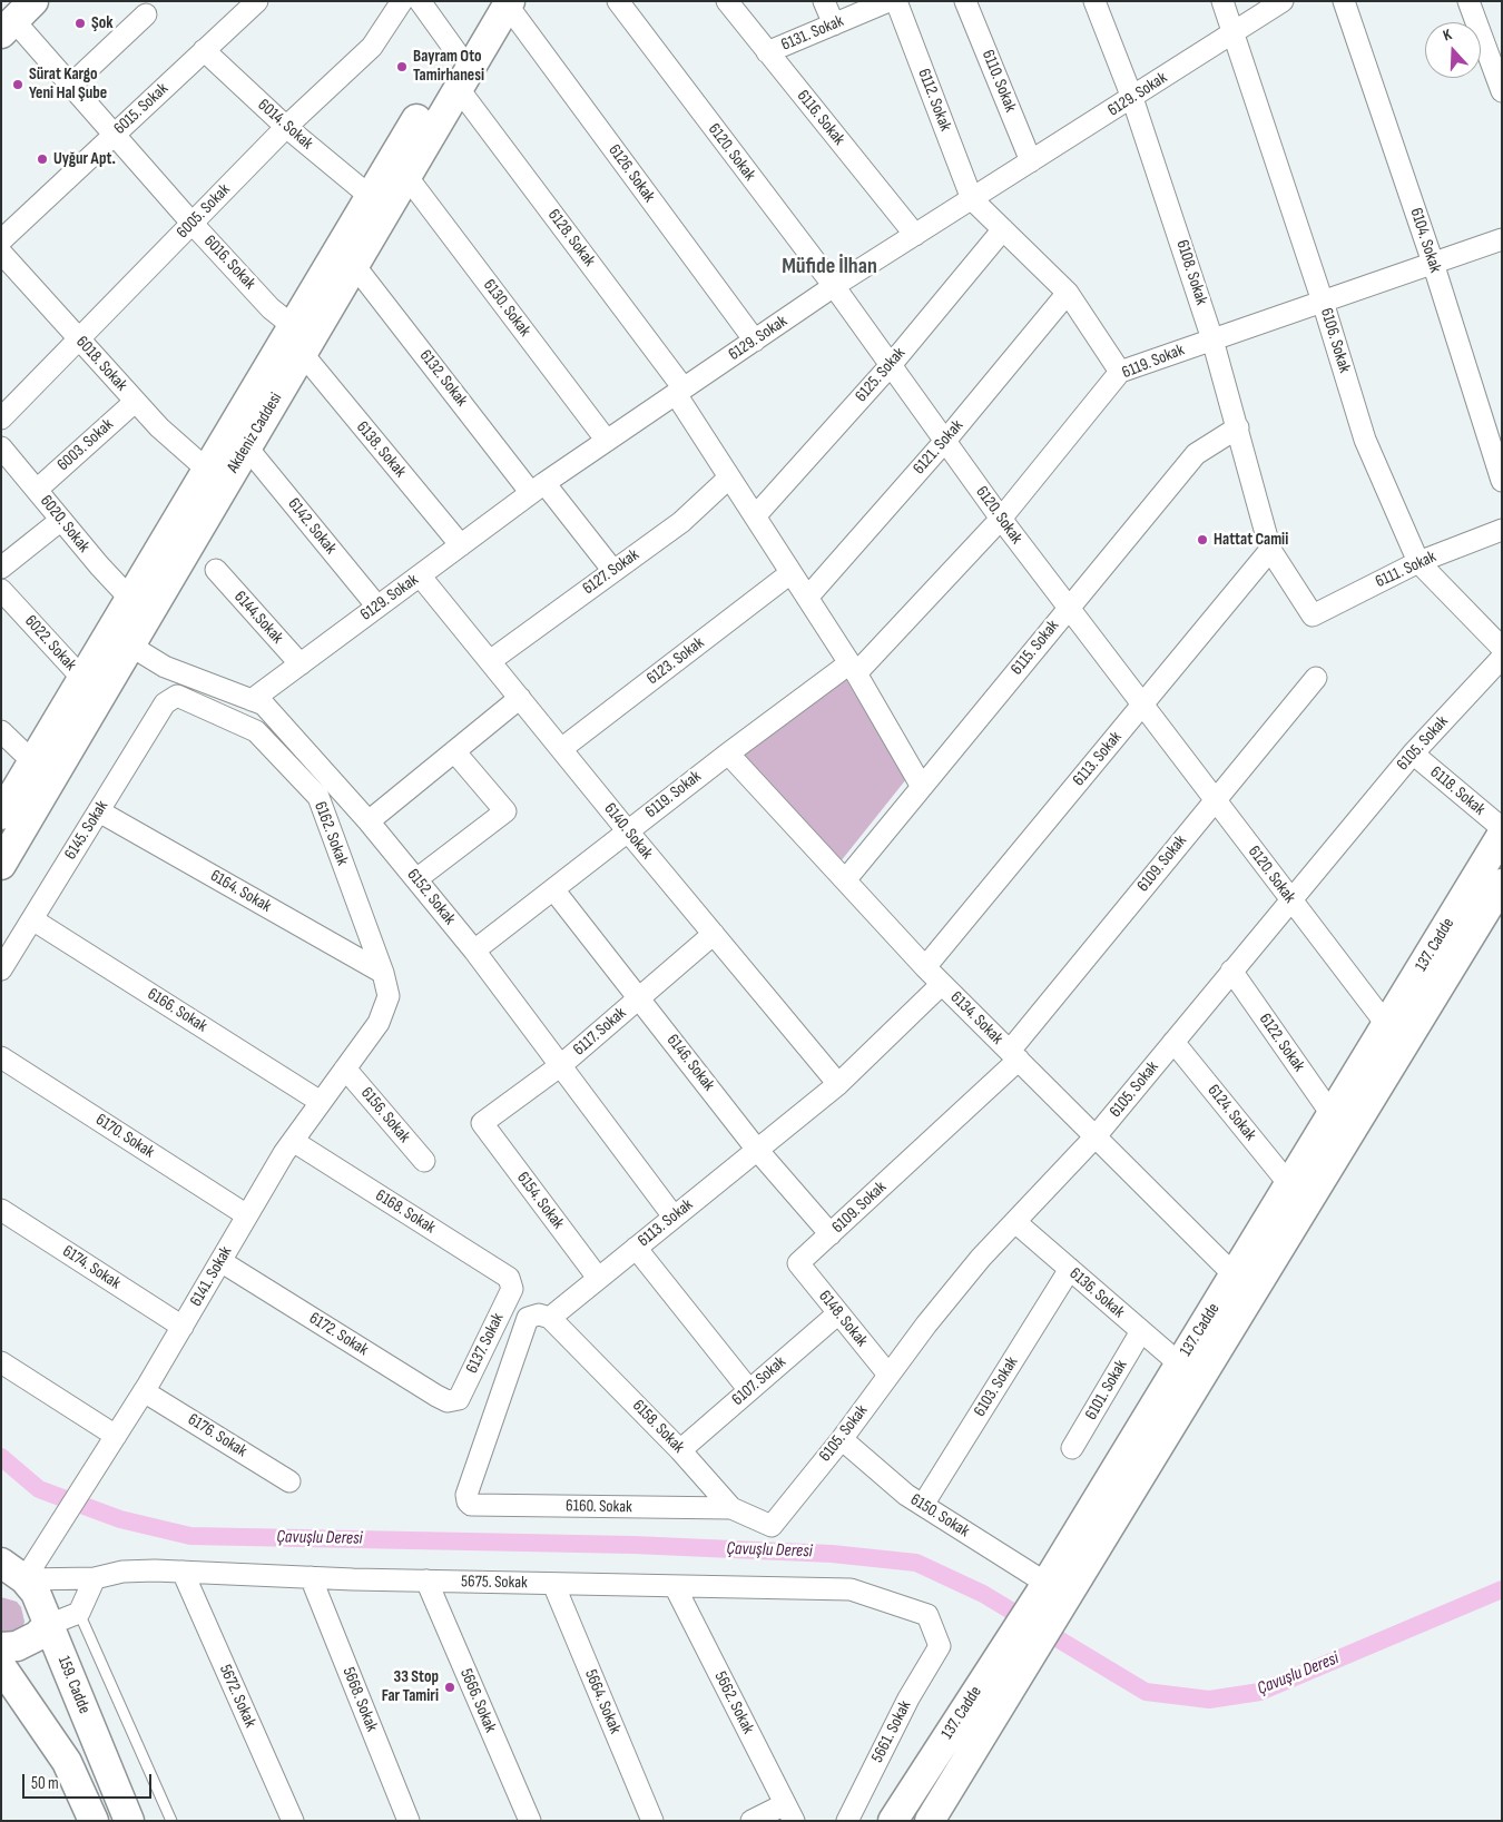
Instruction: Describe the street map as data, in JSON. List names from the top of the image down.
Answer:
{
  "streets": {
    "main road": ["Akdeniz Caddesi", "137. Cadde", "159. Cadde"],
    "street": [
      "6131. Sokak",
      "6110. Sokak",
      "6129. Sokak",
      "6112. Sokak",
      "6015. Sokak",
      "6116. Sokak",
      "6014. Sokak",
      "6120. Sokak",
      "6126. Sokak",
      "6005. Sokak",
      "6128. Sokak",
      "6104. Sokak",
      "6016. Sokak",
      "6108. Sokak",
      "6130. Sokak",
      "6106. Sokak",
      "6119. Sokak",
      "6018. Sokak",
      "6125. Sokak",
      "6132. Sokak",
      "6003. Sokak",
      "6121. Sokak",
      "6138. Sokak",
      "6020. Sokak",
      "6142. Sokak",
      "6111. Sokak",
      "6127. Sokak",
      "6144.Sokak",
      "6022. Sokak",
      "6115. Sokak",
      "6123. Sokak",
      "6105. Sokak",
      "6113. Sokak",
      "6118. Sokak",
      "6145. Sokak",
      "6140. Sokak",
      "6162. Sokak",
      "6109. Sokak",
      "6164. Sokak",
      "6152. Sokak",
      "6166. Sokak",
      "6134. Sokak",
      "6117. Sokak",
      "6122. Sokak",
      "6146. Sokak",
      "6124. Sokak",
      "6156. Sokak",
      "6170. Sokak",
      "6154. Sokak",
      "6168. Sokak",
      "6174. Sokak",
      "6141. Sokak",
      "6136. Sokak",
      "6148. Sokak",
      "6172. Sokak",
      "6137. Sokak",
      "6107. Sokak",
      "6103. Sokak",
      "6101. Sokak",
      "6158. Sokak",
      "6176. Sokak",
      "6160. Sokak",
      "6150. Sokak",
      "5675. Sokak",
      "5672. Sokak",
      "5668. Sokak",
      "5666. Sokak",
      "5664. Sokak",
      "5662. Sokak",
      "5661. Sokak"
    ]
  },
  "crossings": [
    ["6131. Sokak", "6116. Sokak"],
    ["6110. Sokak", "6129. Sokak"],
    ["6129. Sokak", "6112. Sokak"],
    ["6129. Sokak", "6116. Sokak"],
    ["6129. Sokak", "6120. Sokak"],
    ["6129. Sokak", "6126. Sokak"],
    ["6129. Sokak", "6128. Sokak"],
    ["6129. Sokak", "6108. Sokak"],
    ["6129. Sokak", "6130. Sokak"],
    ["6129. Sokak", "6106. Sokak"],
    ["6129. Sokak", "6132. Sokak"],
    ["6129. Sokak", "6138. Sokak"],
    ["6129. Sokak", "6142. Sokak"],
    ["6129. Sokak", "6144.Sokak"],
    ["6129. Sokak", "6140. Sokak"],
    ["6129. Sokak", "6152. Sokak"],
    ["6015. Sokak", "6014. Sokak"],
    ["6015. Sokak", "6016. Sokak"],
    ["6014. Sokak", "6005. Sokak"],
    ["6014. Sokak", "Akdeniz Caddesi"],
    ["6120. Sokak", "6119. Sokak"],
    ["6120. Sokak", "6125. Sokak"],
    ["6120. Sokak", "6121. Sokak"],
    ["6120. Sokak", "6115. Sokak"],
    ["6120. Sokak", "6105. Sokak"],
    ["6120. Sokak", "6113. Sokak"],
    ["6120. Sokak", "6109. Sokak"],
    ["6120. Sokak", "137. Cadde"],
    ["6126. Sokak", "Akdeniz Caddesi"],
    ["6005. Sokak", "6016. Sokak"],
    ["6005. Sokak", "6018. Sokak"],
    ["6128. Sokak", "6119. Sokak"],
    ["6128. Sokak", "6125. Sokak"],
    ["6128. Sokak", "Akdeniz Caddesi"],
    ["6128. Sokak", "6121. Sokak"],
    ["6128. Sokak", "6127. Sokak"],
    ["6128. Sokak", "6115. Sokak"],
    ["6128. Sokak", "6123. Sokak"],
    ["6104. Sokak", "6119. Sokak"],
    ["6016. Sokak", "Akdeniz Caddesi"],
    ["6016. Sokak", "6138. Sokak"],
    ["6108. Sokak", "6119. Sokak"],
    ["6108. Sokak", "6111. Sokak"],
    ["6108. Sokak", "6115. Sokak"],
    ["6108. Sokak", "6113. Sokak"],
    ["6130. Sokak", "Akdeniz Caddesi"],
    ["6106. Sokak", "6119. Sokak"],
    ["6106. Sokak", "6111. Sokak"],
    ["6119. Sokak", "6140. Sokak"],
    ["6119. Sokak", "6152. Sokak"],
    ["6119. Sokak", "6134. Sokak"],
    ["6119. Sokak", "6146. Sokak"],
    ["6018. Sokak", "Akdeniz Caddesi"],
    ["6018. Sokak", "6003. Sokak"],
    ["6132. Sokak", "Akdeniz Caddesi"],
    ["6132. Sokak", "6127. Sokak"],
    ["Akdeniz Caddesi", "6138. Sokak"],
    ["Akdeniz Caddesi", "6020. Sokak"],
    ["Akdeniz Caddesi", "6142. Sokak"],
    ["Akdeniz Caddesi", "6022. Sokak"],
    ["Akdeniz Caddesi", "6152. Sokak"],
    ["6003. Sokak", "6020. Sokak"],
    ["6127. Sokak", "6140. Sokak"],
    ["6115. Sokak", "6134. Sokak"],
    ["6123. Sokak", "6140. Sokak"],
    ["6105. Sokak", "6118. Sokak"],
    ["6105. Sokak", "6134. Sokak"],
    ["6105. Sokak", "6122. Sokak"],
    ["6105. Sokak", "6124. Sokak"],
    ["6105. Sokak", "6136. Sokak"],
    ["6105. Sokak", "6148. Sokak"],
    ["6105. Sokak", "6158. Sokak"],
    ["6105. Sokak", "6150. Sokak"],
    ["6113. Sokak", "6140. Sokak"],
    ["6113. Sokak", "6152. Sokak"],
    ["6113. Sokak", "6134. Sokak"],
    ["6113. Sokak", "6146. Sokak"],
    ["6113. Sokak", "6154. Sokak"],
    ["6113. Sokak", "6158. Sokak"],
    ["6113. Sokak", "6160. Sokak"],
    ["6145. Sokak", "6162. Sokak"],
    ["6145. Sokak", "6164. Sokak"],
    ["6145. Sokak", "6166. Sokak"],
    ["6140. Sokak", "6117. Sokak"],
    ["6162. Sokak", "6164. Sokak"],
    ["6162. Sokak", "6141. Sokak"],
    ["6109. Sokak", "6134. Sokak"],
    ["6109. Sokak", "6146. Sokak"],
    ["6109. Sokak", "6148. Sokak"],
    ["6164. Sokak", "6141. Sokak"],
    ["6152. Sokak", "6117. Sokak"],
    ["137. Cadde", "6134. Sokak"],
    ["137. Cadde", "6122. Sokak"],
    ["137. Cadde", "6124. Sokak"],
    ["137. Cadde", "6136. Sokak"],
    ["137. Cadde", "6150. Sokak"],
    ["6166. Sokak", "6141. Sokak"],
    ["6117. Sokak", "6146. Sokak"],
    ["6117. Sokak", "6154. Sokak"],
    ["6156. Sokak", "6141. Sokak"],
    ["6170. Sokak", "6141. Sokak"],
    ["6168. Sokak", "6141. Sokak"],
    ["6168. Sokak", "6137. Sokak"],
    ["6174. Sokak", "6141. Sokak"],
    ["6141. Sokak", "6172. Sokak"],
    ["6141. Sokak", "6176. Sokak"],
    ["6141. Sokak", "5675. Sokak"],
    ["6141. Sokak", "159. Cadde"],
    ["6136. Sokak", "6103. Sokak"],
    ["6136. Sokak", "6101. Sokak"],
    ["6148. Sokak", "6107. Sokak"],
    ["6172. Sokak", "6137. Sokak"],
    ["6107. Sokak", "6158. Sokak"],
    ["6103. Sokak", "6150. Sokak"],
    ["6158. Sokak", "6160. Sokak"],
    ["5675. Sokak", "159. Cadde"],
    ["5675. Sokak", "5672. Sokak"],
    ["5675. Sokak", "5668. Sokak"],
    ["5675. Sokak", "5666. Sokak"],
    ["5675. Sokak", "5664. Sokak"],
    ["5675. Sokak", "5662. Sokak"],
    ["5675. Sokak", "5661. Sokak"]
  ],
  "districts": ["Müfide İlhan"],
  "water": ["Çavuşlu Deresi"],
  "places": [
    "Şok",
    "Bayram Oto Tamirhanesi",
    "Sürat Kargo Yeni Hal Şube",
    "Uyğur Apt.",
    "Hattat Camii",
    "33 Stop Far Tamiri"
  ],
  "scale_bar": "50 m",
  "north": "top"
}
